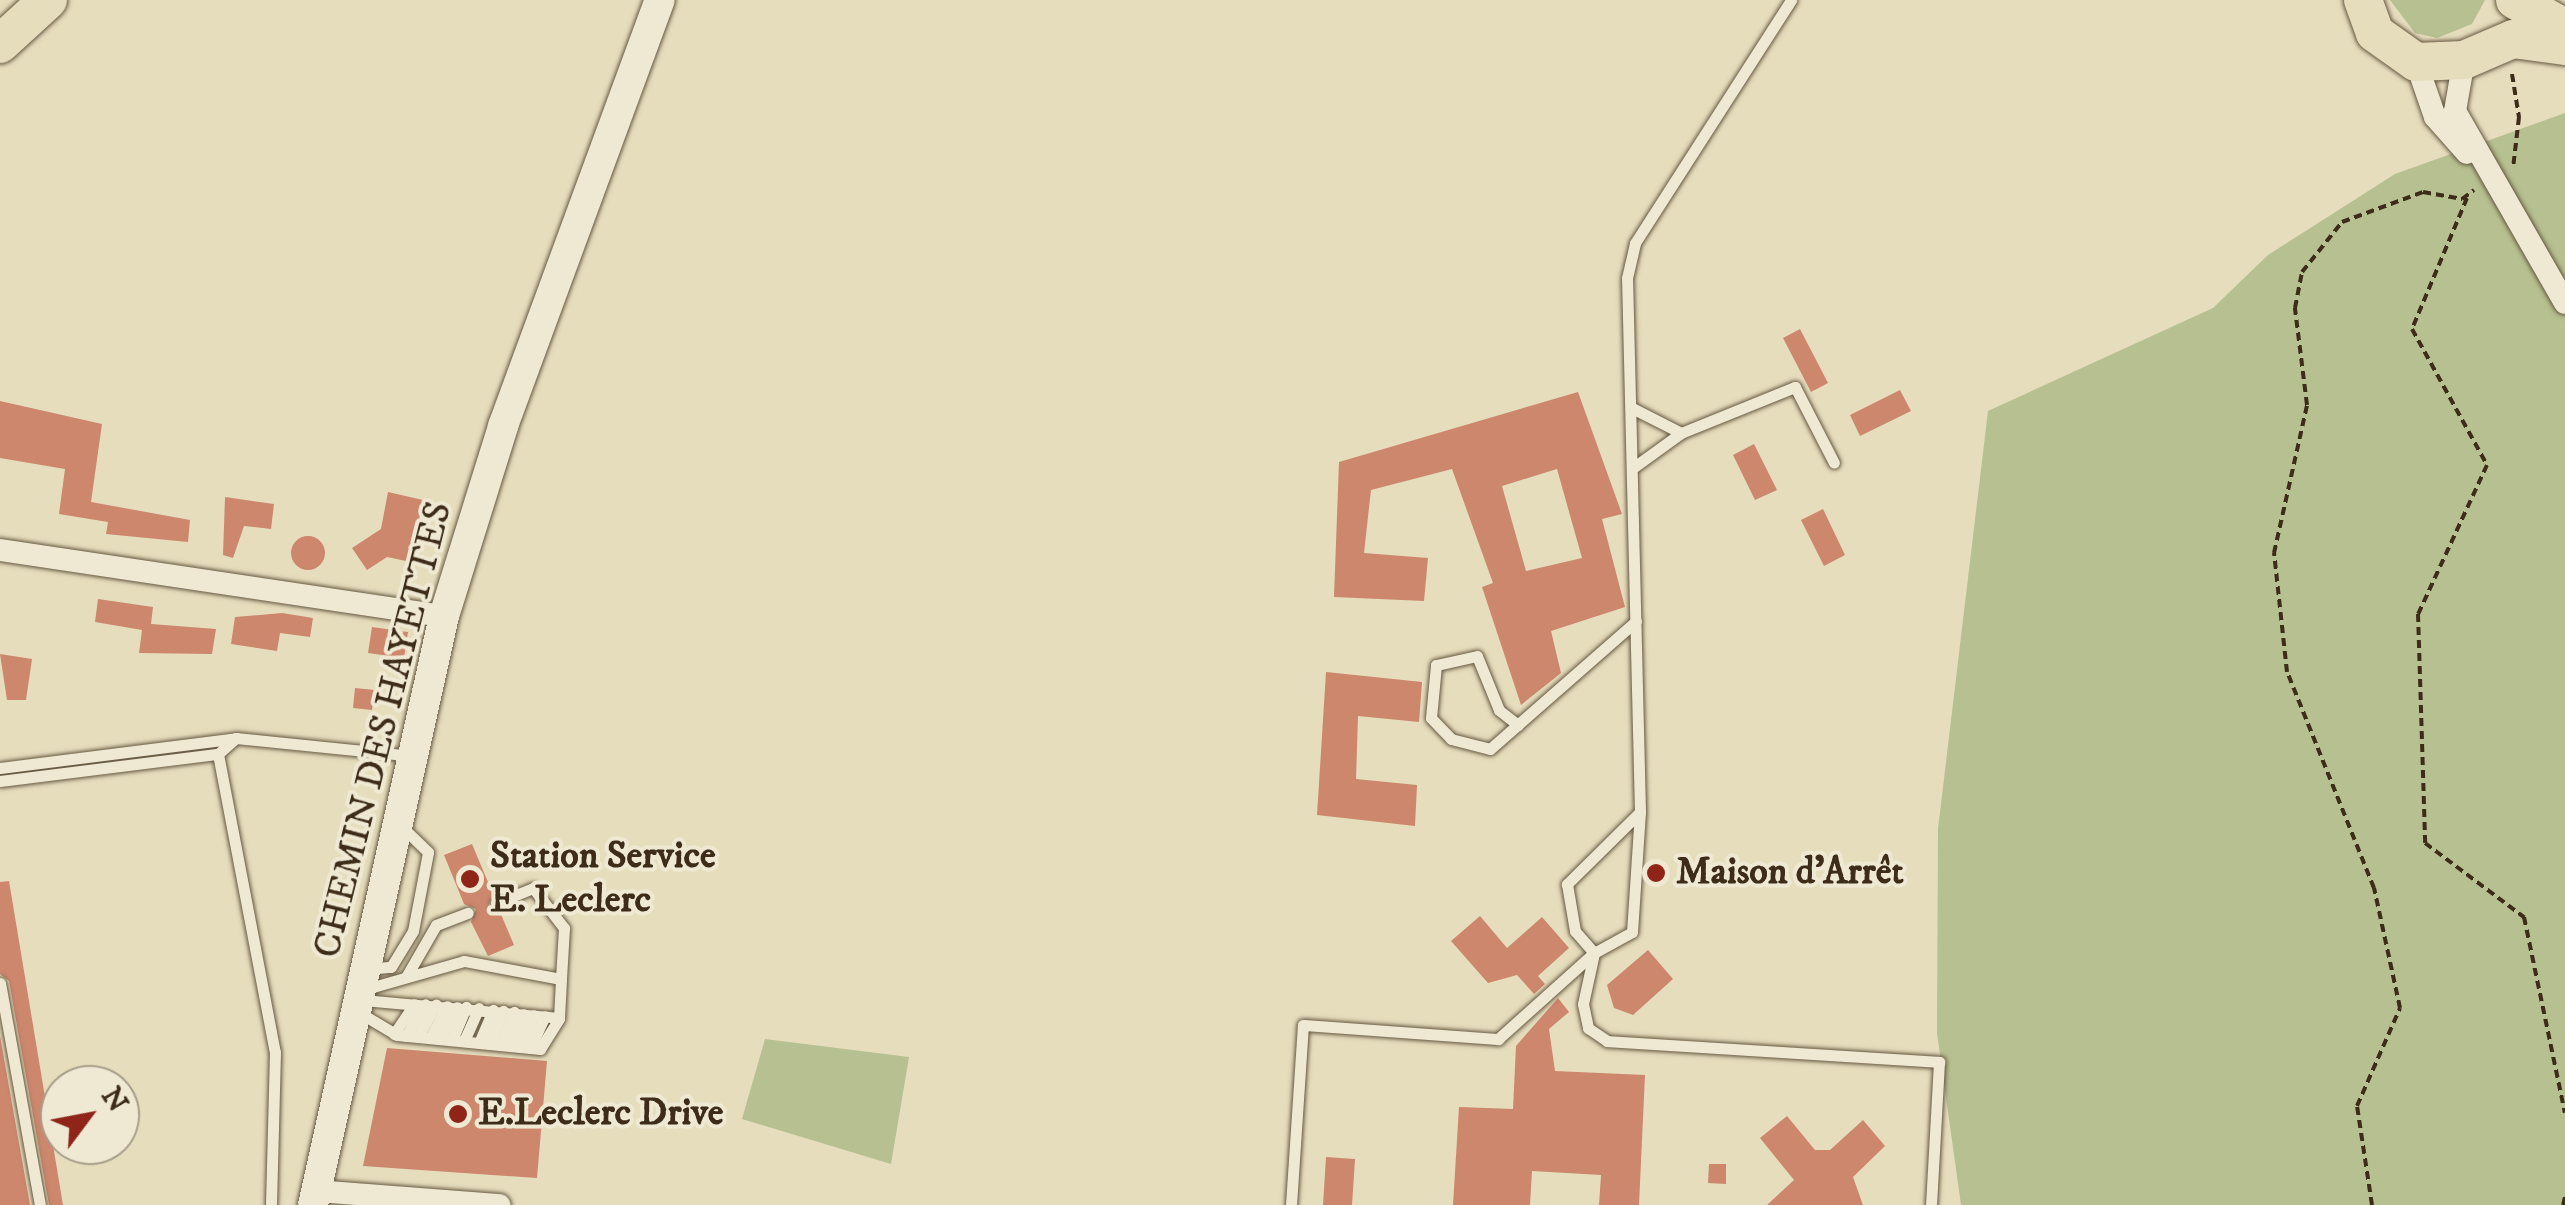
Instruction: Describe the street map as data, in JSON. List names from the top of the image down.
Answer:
{
  "streets": {
    "street": ["CHEMIN DES HAYETTES"]
  },
  "places": ["Maison d'Arrêt", "Station Service E. Leclerc", "E.Leclerc Drive"],
  "north": "top right"
}
